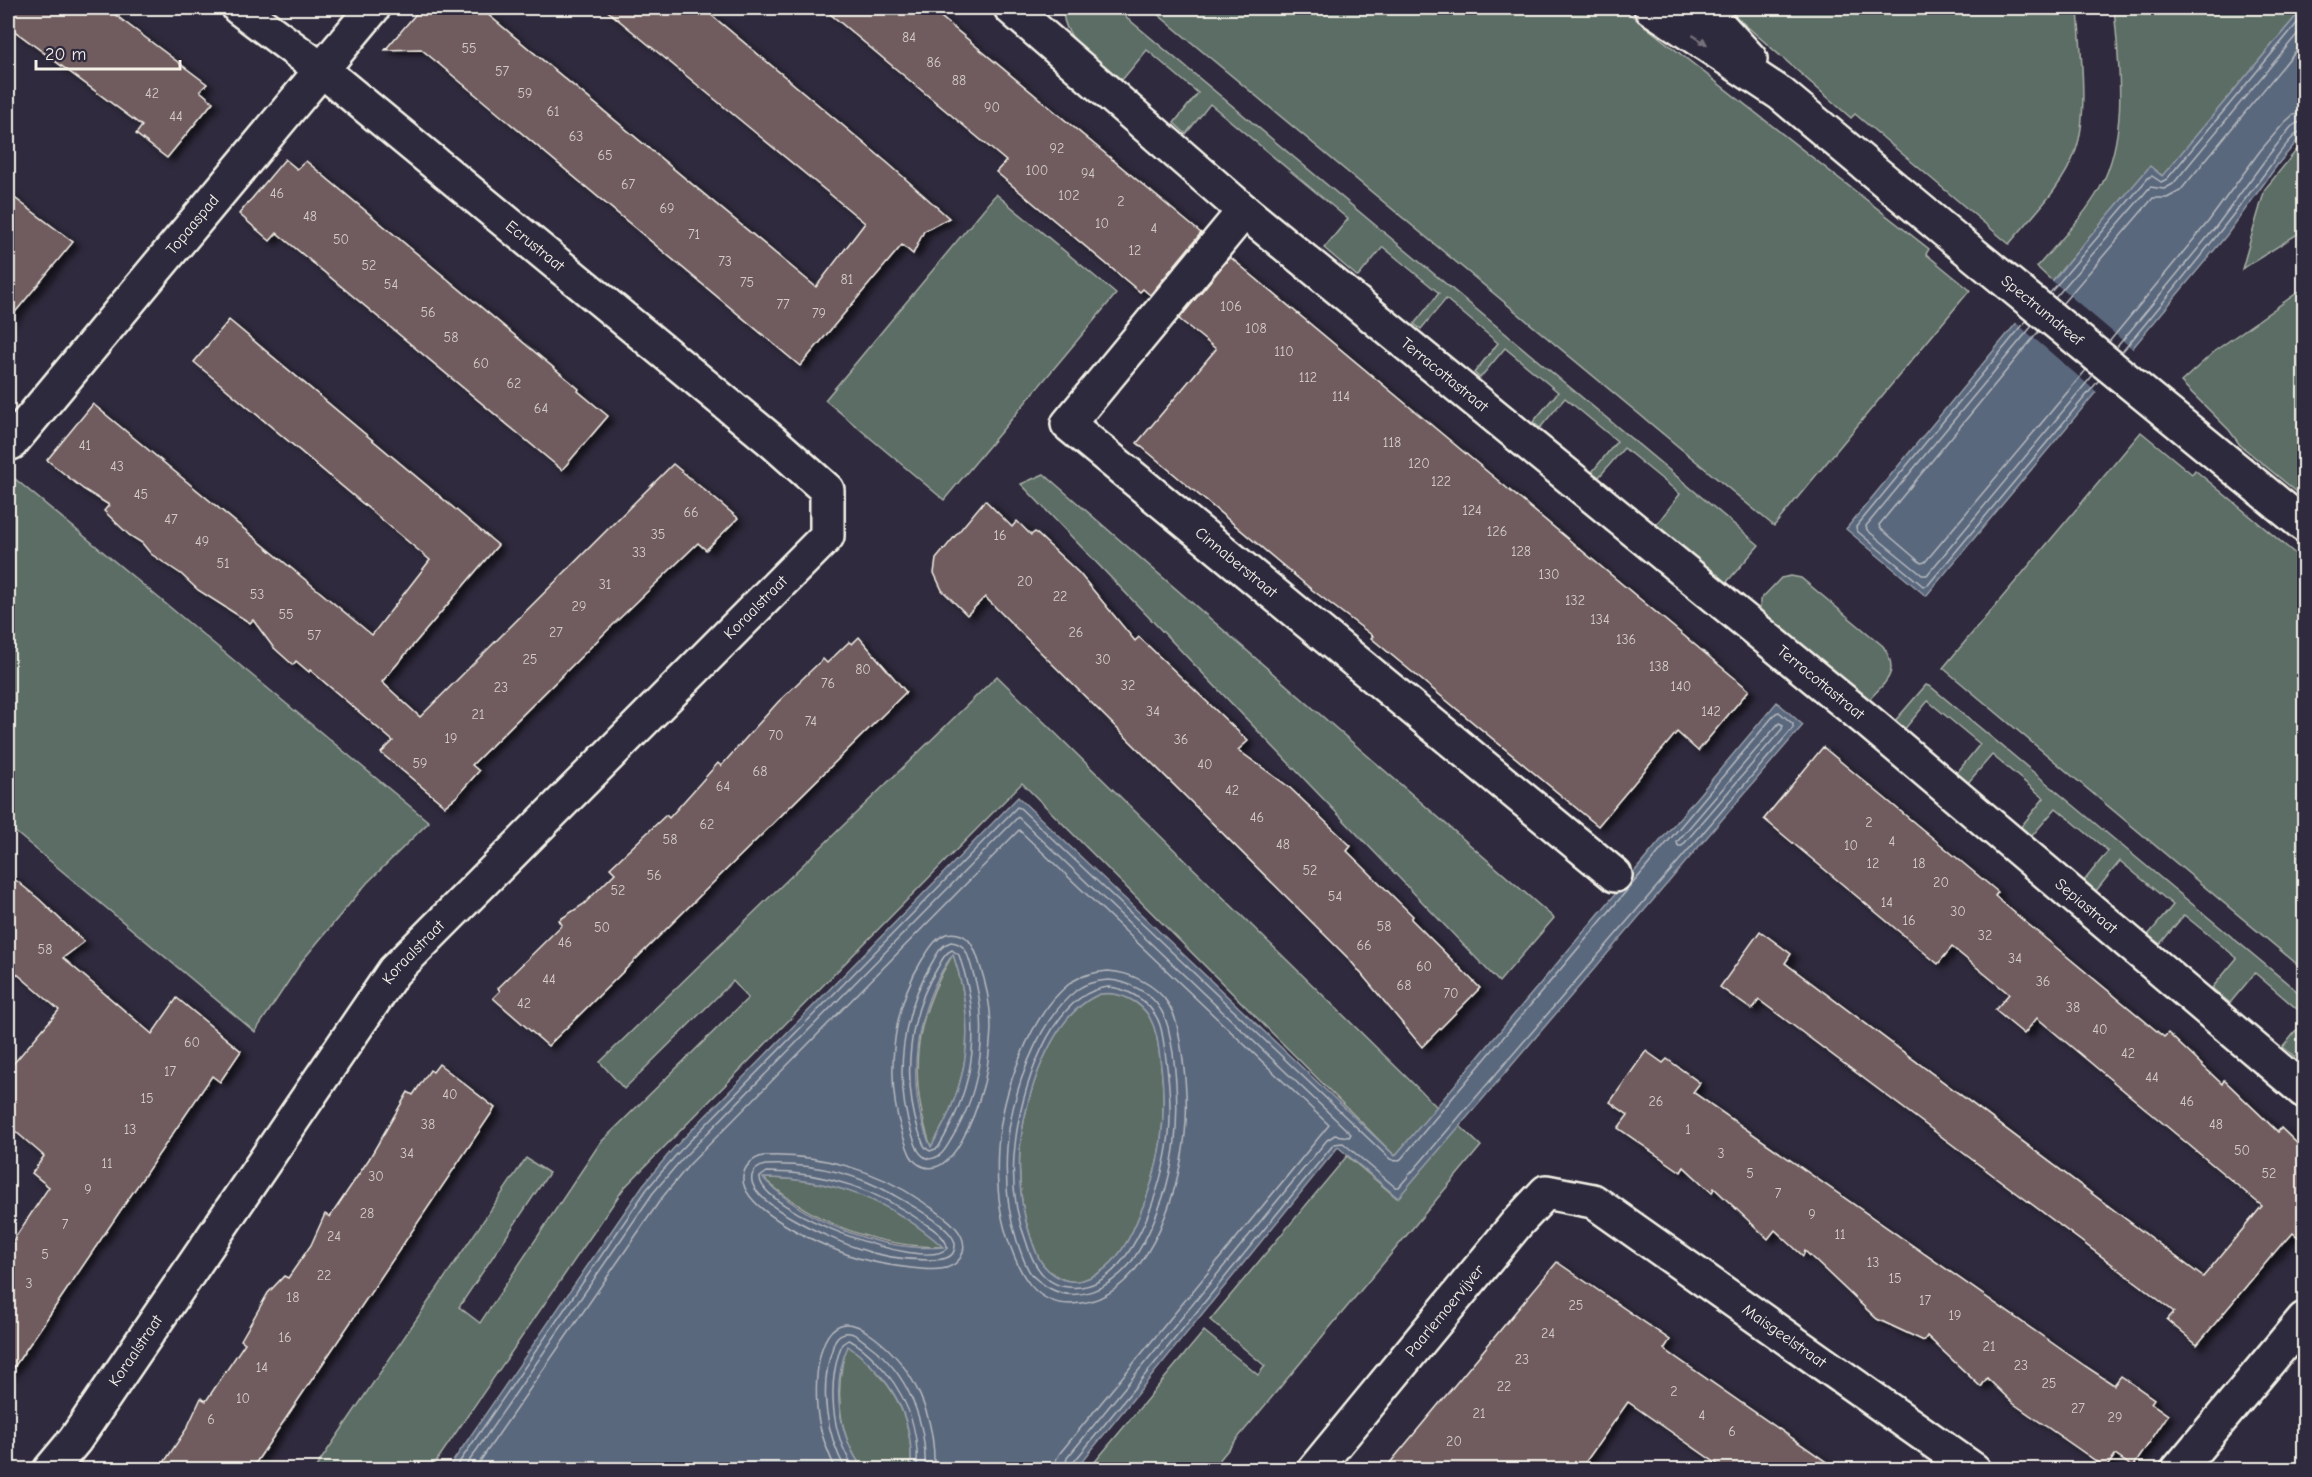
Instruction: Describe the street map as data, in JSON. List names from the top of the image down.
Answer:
{
  "streets": {
    "street": [
      "Topaaspad",
      "Ecrustraat",
      "Spectrumdreef",
      "Terracottastraat",
      "Cinnaberstraat",
      "Koraalstraat",
      "Sepiastraat",
      "Paarlemoervijver",
      "Maisgeelstraat"
    ]
  },
  "crossings": [
    ["Topaaspad", "Ecrustraat"],
    ["Ecrustraat", "Koraalstraat"],
    ["Terracottastraat", "Cinnaberstraat"],
    ["Terracottastraat", "Sepiastraat"],
    ["Paarlemoervijver", "Maisgeelstraat"]
  ],
  "house_numbers": [
    "84",
    "55",
    "86",
    "57",
    "88",
    "42",
    "59",
    "90",
    "61",
    "44",
    "63",
    "92",
    "65",
    "100",
    "94",
    "67",
    "46",
    "102",
    "2",
    "69",
    "48",
    "10",
    "4",
    "71",
    "50",
    "12",
    "73",
    "52",
    "81",
    "75",
    "54",
    "77",
    "106",
    "56",
    "79",
    "108",
    "58",
    "110",
    "60",
    "112",
    "62",
    "114",
    "64",
    "118",
    "41",
    "120",
    "43",
    "122",
    "45",
    "124",
    "66",
    "47",
    "126",
    "35",
    "16",
    "49",
    "128",
    "33",
    "51",
    "130",
    "20",
    "31",
    "53",
    "22",
    "132",
    "29",
    "55",
    "134",
    "27",
    "26",
    "57",
    "136",
    "25",
    "30",
    "138",
    "80",
    "76",
    "32",
    "140",
    "23",
    "34",
    "142",
    "21",
    "74",
    "70",
    "19",
    "36",
    "59",
    "40",
    "68",
    "64",
    "42",
    "46",
    "2",
    "62",
    "58",
    "4",
    "48",
    "10",
    "12",
    "18",
    "52",
    "56",
    "20",
    "52",
    "54",
    "14",
    "30",
    "16",
    "58",
    "50",
    "32",
    "46",
    "66",
    "58",
    "34",
    "60",
    "44",
    "36",
    "68",
    "70",
    "42",
    "38",
    "40",
    "60",
    "42",
    "17",
    "44",
    "40",
    "15",
    "26",
    "46",
    "38",
    "48",
    "13",
    "1",
    "50",
    "34",
    "3",
    "11",
    "5",
    "52",
    "30",
    "9",
    "7",
    "28",
    "9",
    "7",
    "11",
    "24",
    "5",
    "13",
    "22",
    "15",
    "3",
    "18",
    "17",
    "25",
    "19",
    "24",
    "16",
    "21",
    "23",
    "23",
    "14",
    "25",
    "22",
    "2",
    "10",
    "27",
    "21",
    "4",
    "29",
    "6",
    "6",
    "20"
  ],
  "scale_bar": "20 m"
}
